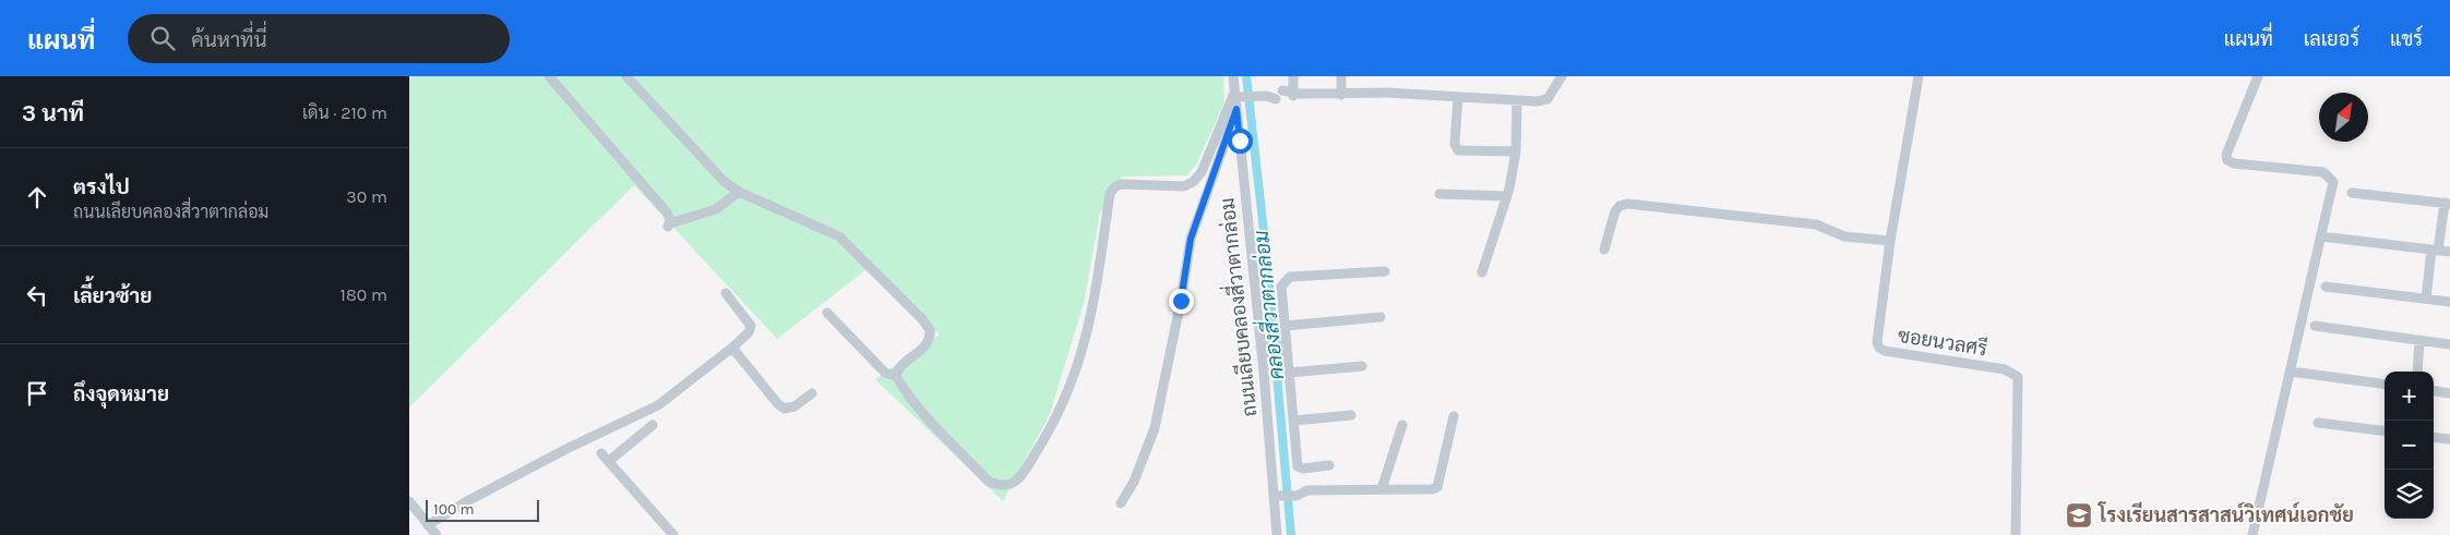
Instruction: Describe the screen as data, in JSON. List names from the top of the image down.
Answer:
{
  "streets": {
    "street": ["ถนนเลียบคลองสี่วาตากล่อม", "ซอยนวลศรี"]
  },
  "water": ["คลองสี่วาตากล่อม"],
  "places": {
    "school or university": ["โรงเรียนสารสาสน์วิเทศน์เอกชัย"]
  },
  "scale_bar": "100 m",
  "north": "top right",
  "page": {
    "header": "แผนที่",
    "search": "ค้นหาที่นี่",
    "nav": ["แผนที่", "เลเยอร์", "แชร์"],
    "heading": ["3 นาที", "เดิน · 210 m"],
    "list": [
      ["ตรงไป", "ถนนเลียบคลองสี่วาตากล่อม", "30 m"],
      ["เลี้ยวซ้าย", "180 m"],
      "ถึงจุดหมาย"
    ],
    "map_buttons": ["+", "−"],
    "scale": "100 m"
  }
}
